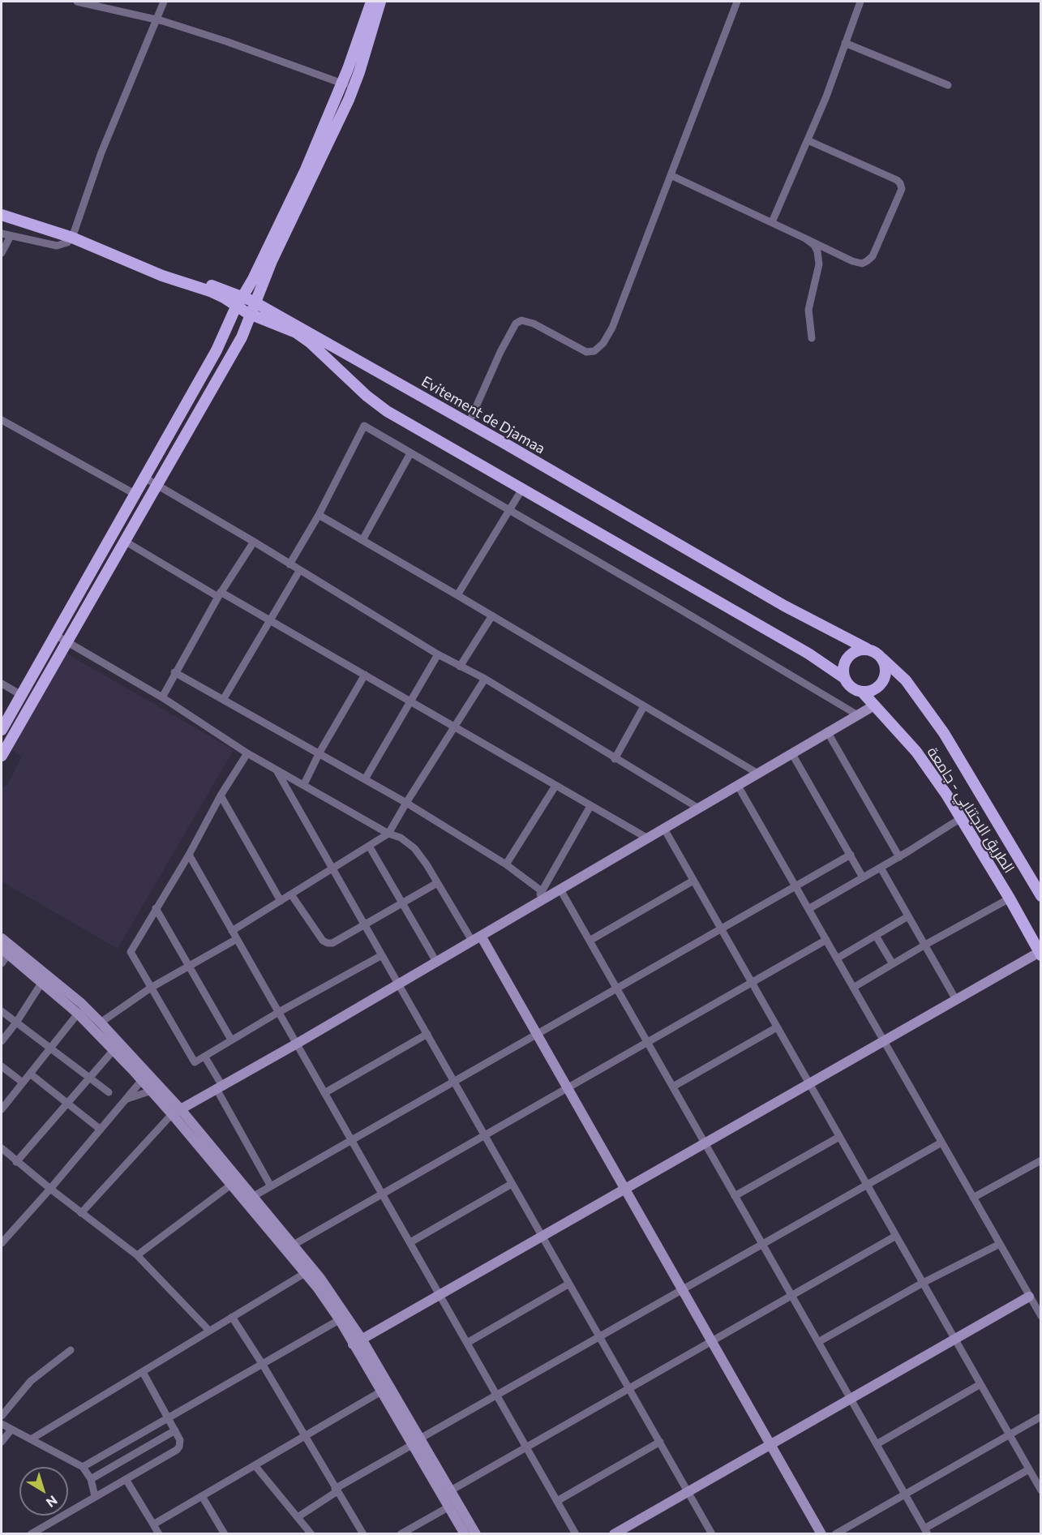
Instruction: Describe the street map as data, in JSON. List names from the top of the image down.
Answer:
{
  "streets": {
    "main road": ["Evitement de Djamaa", "الطريق الاجتنابي - جامعة"]
  },
  "crossings": [
    ["Evitement de Djamaa", "الطريق الاجتنابي - جامعة"]
  ],
  "north": "bottom right"
}
